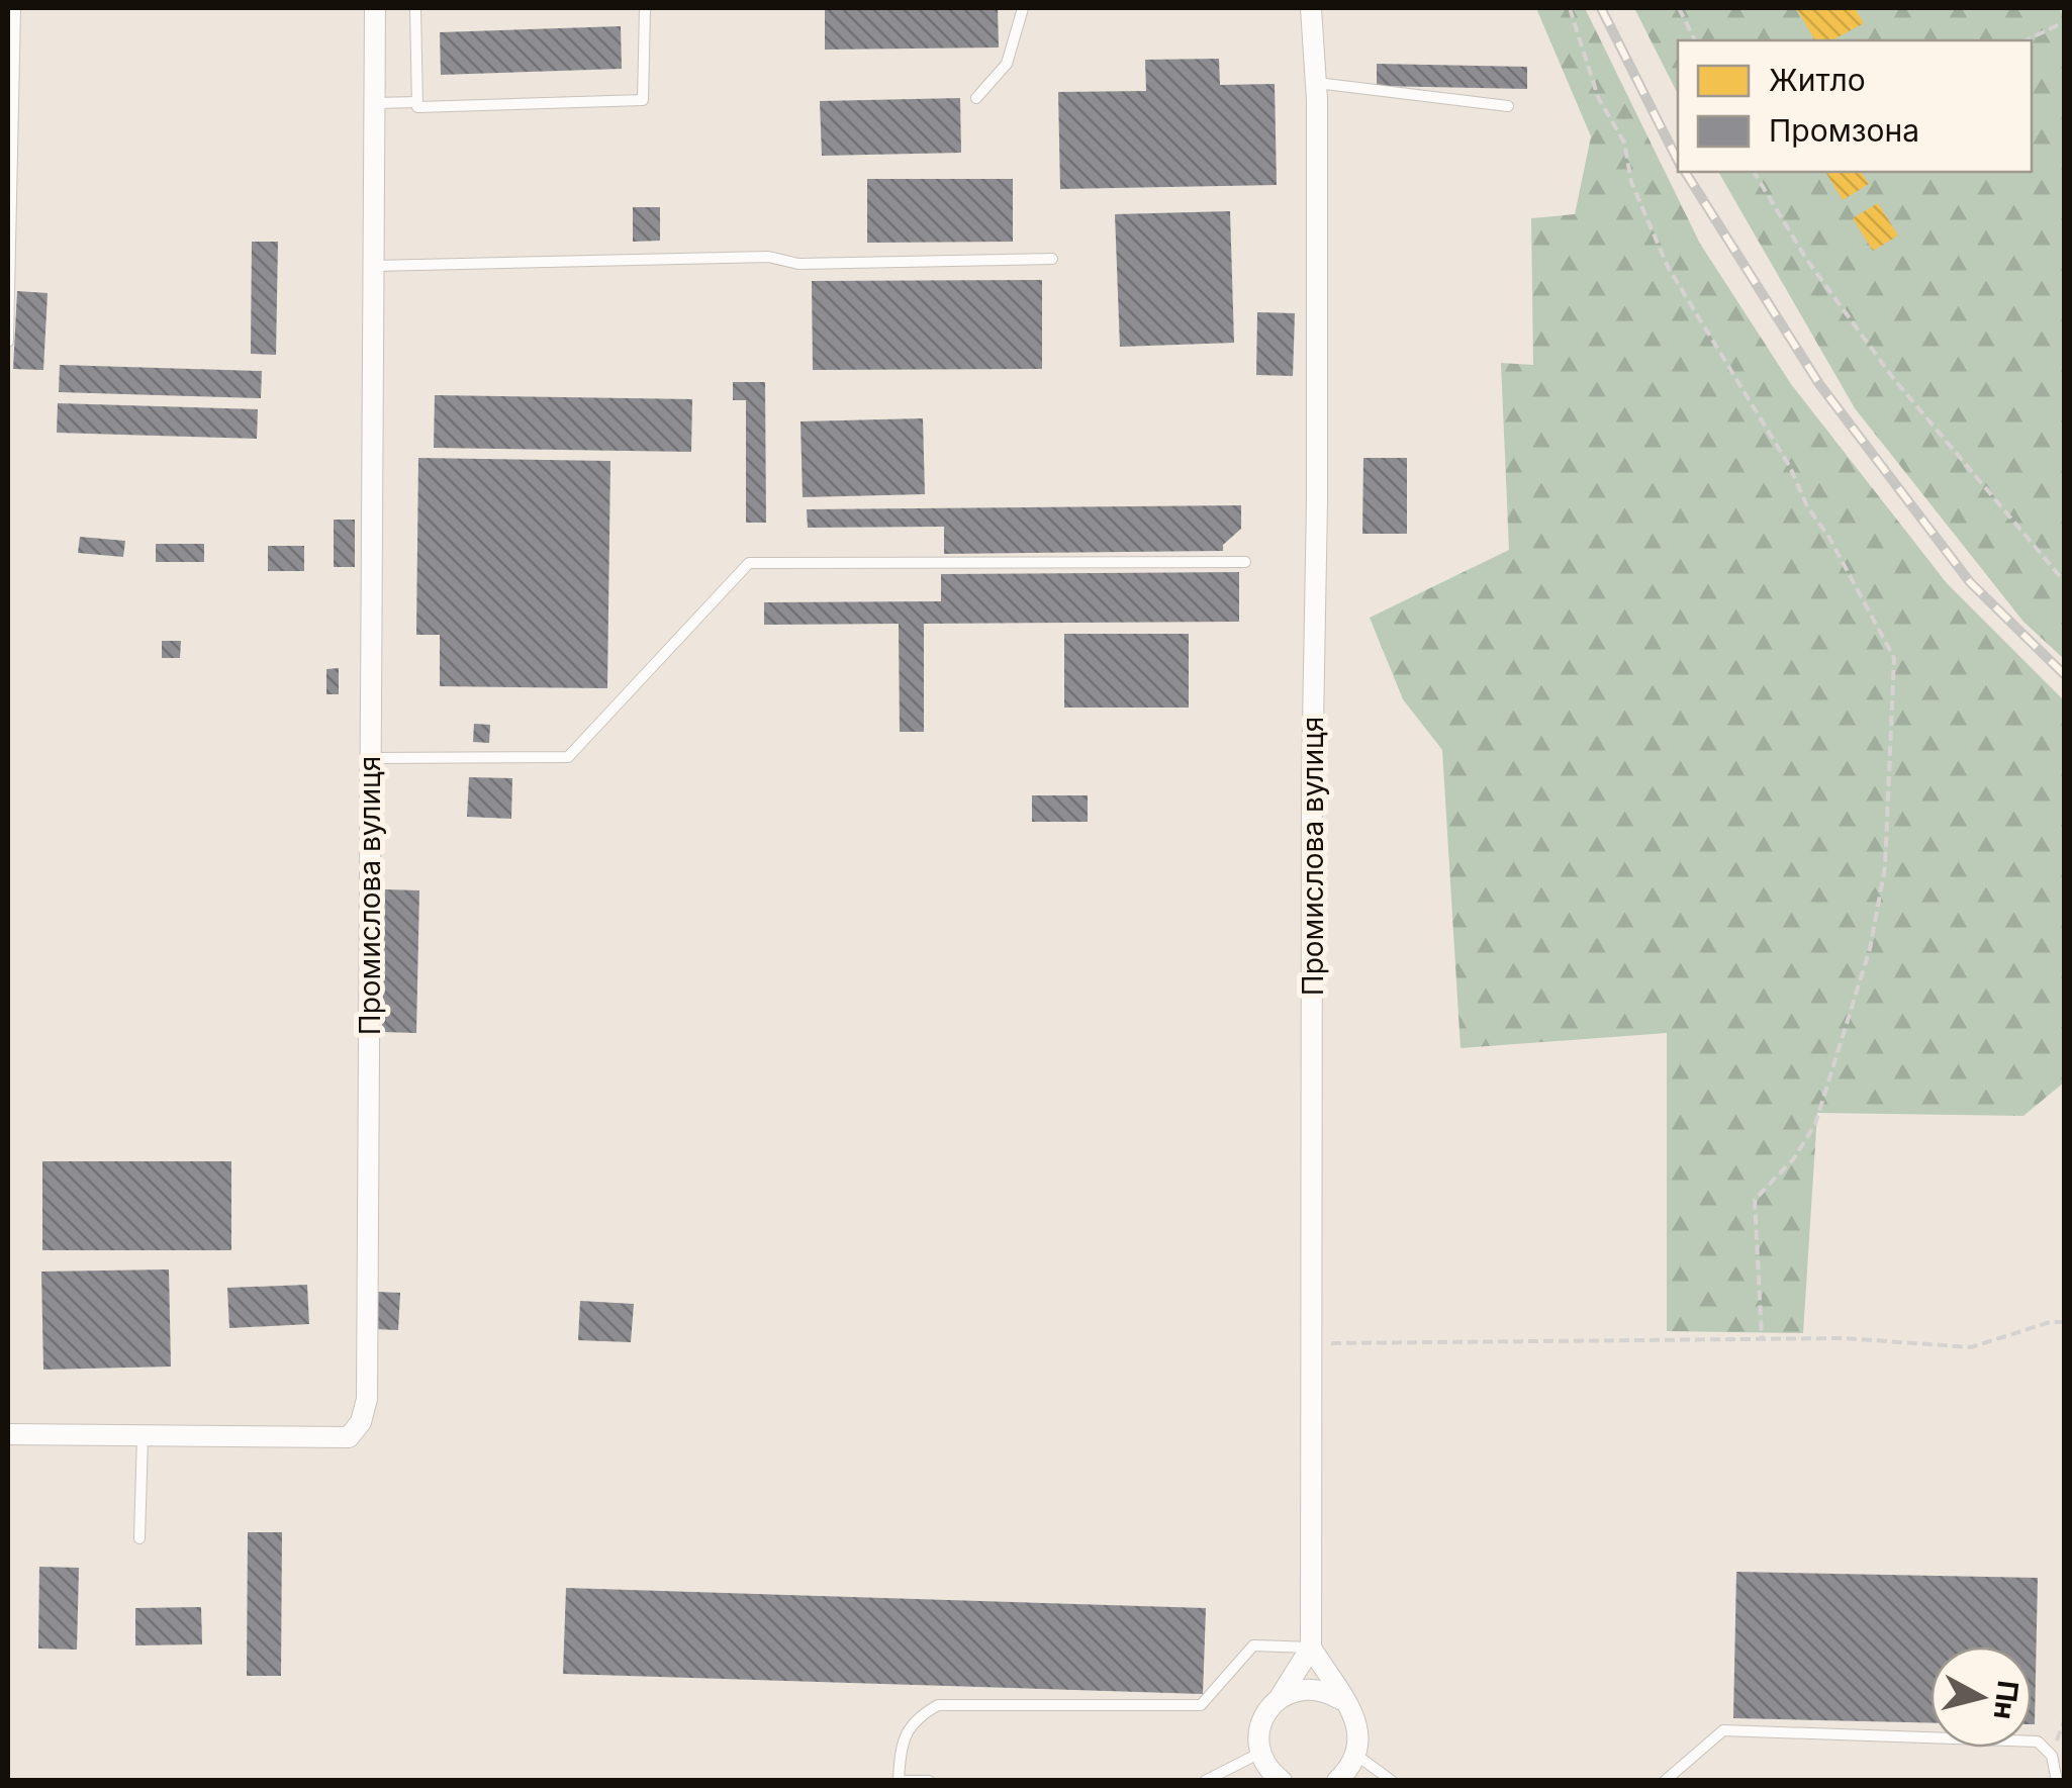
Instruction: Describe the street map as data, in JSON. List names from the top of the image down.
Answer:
{
  "streets": {
    "street": ["Промислова вулиця"]
  },
  "legend": ["Житло", "Промзона"],
  "north": "right"
}
